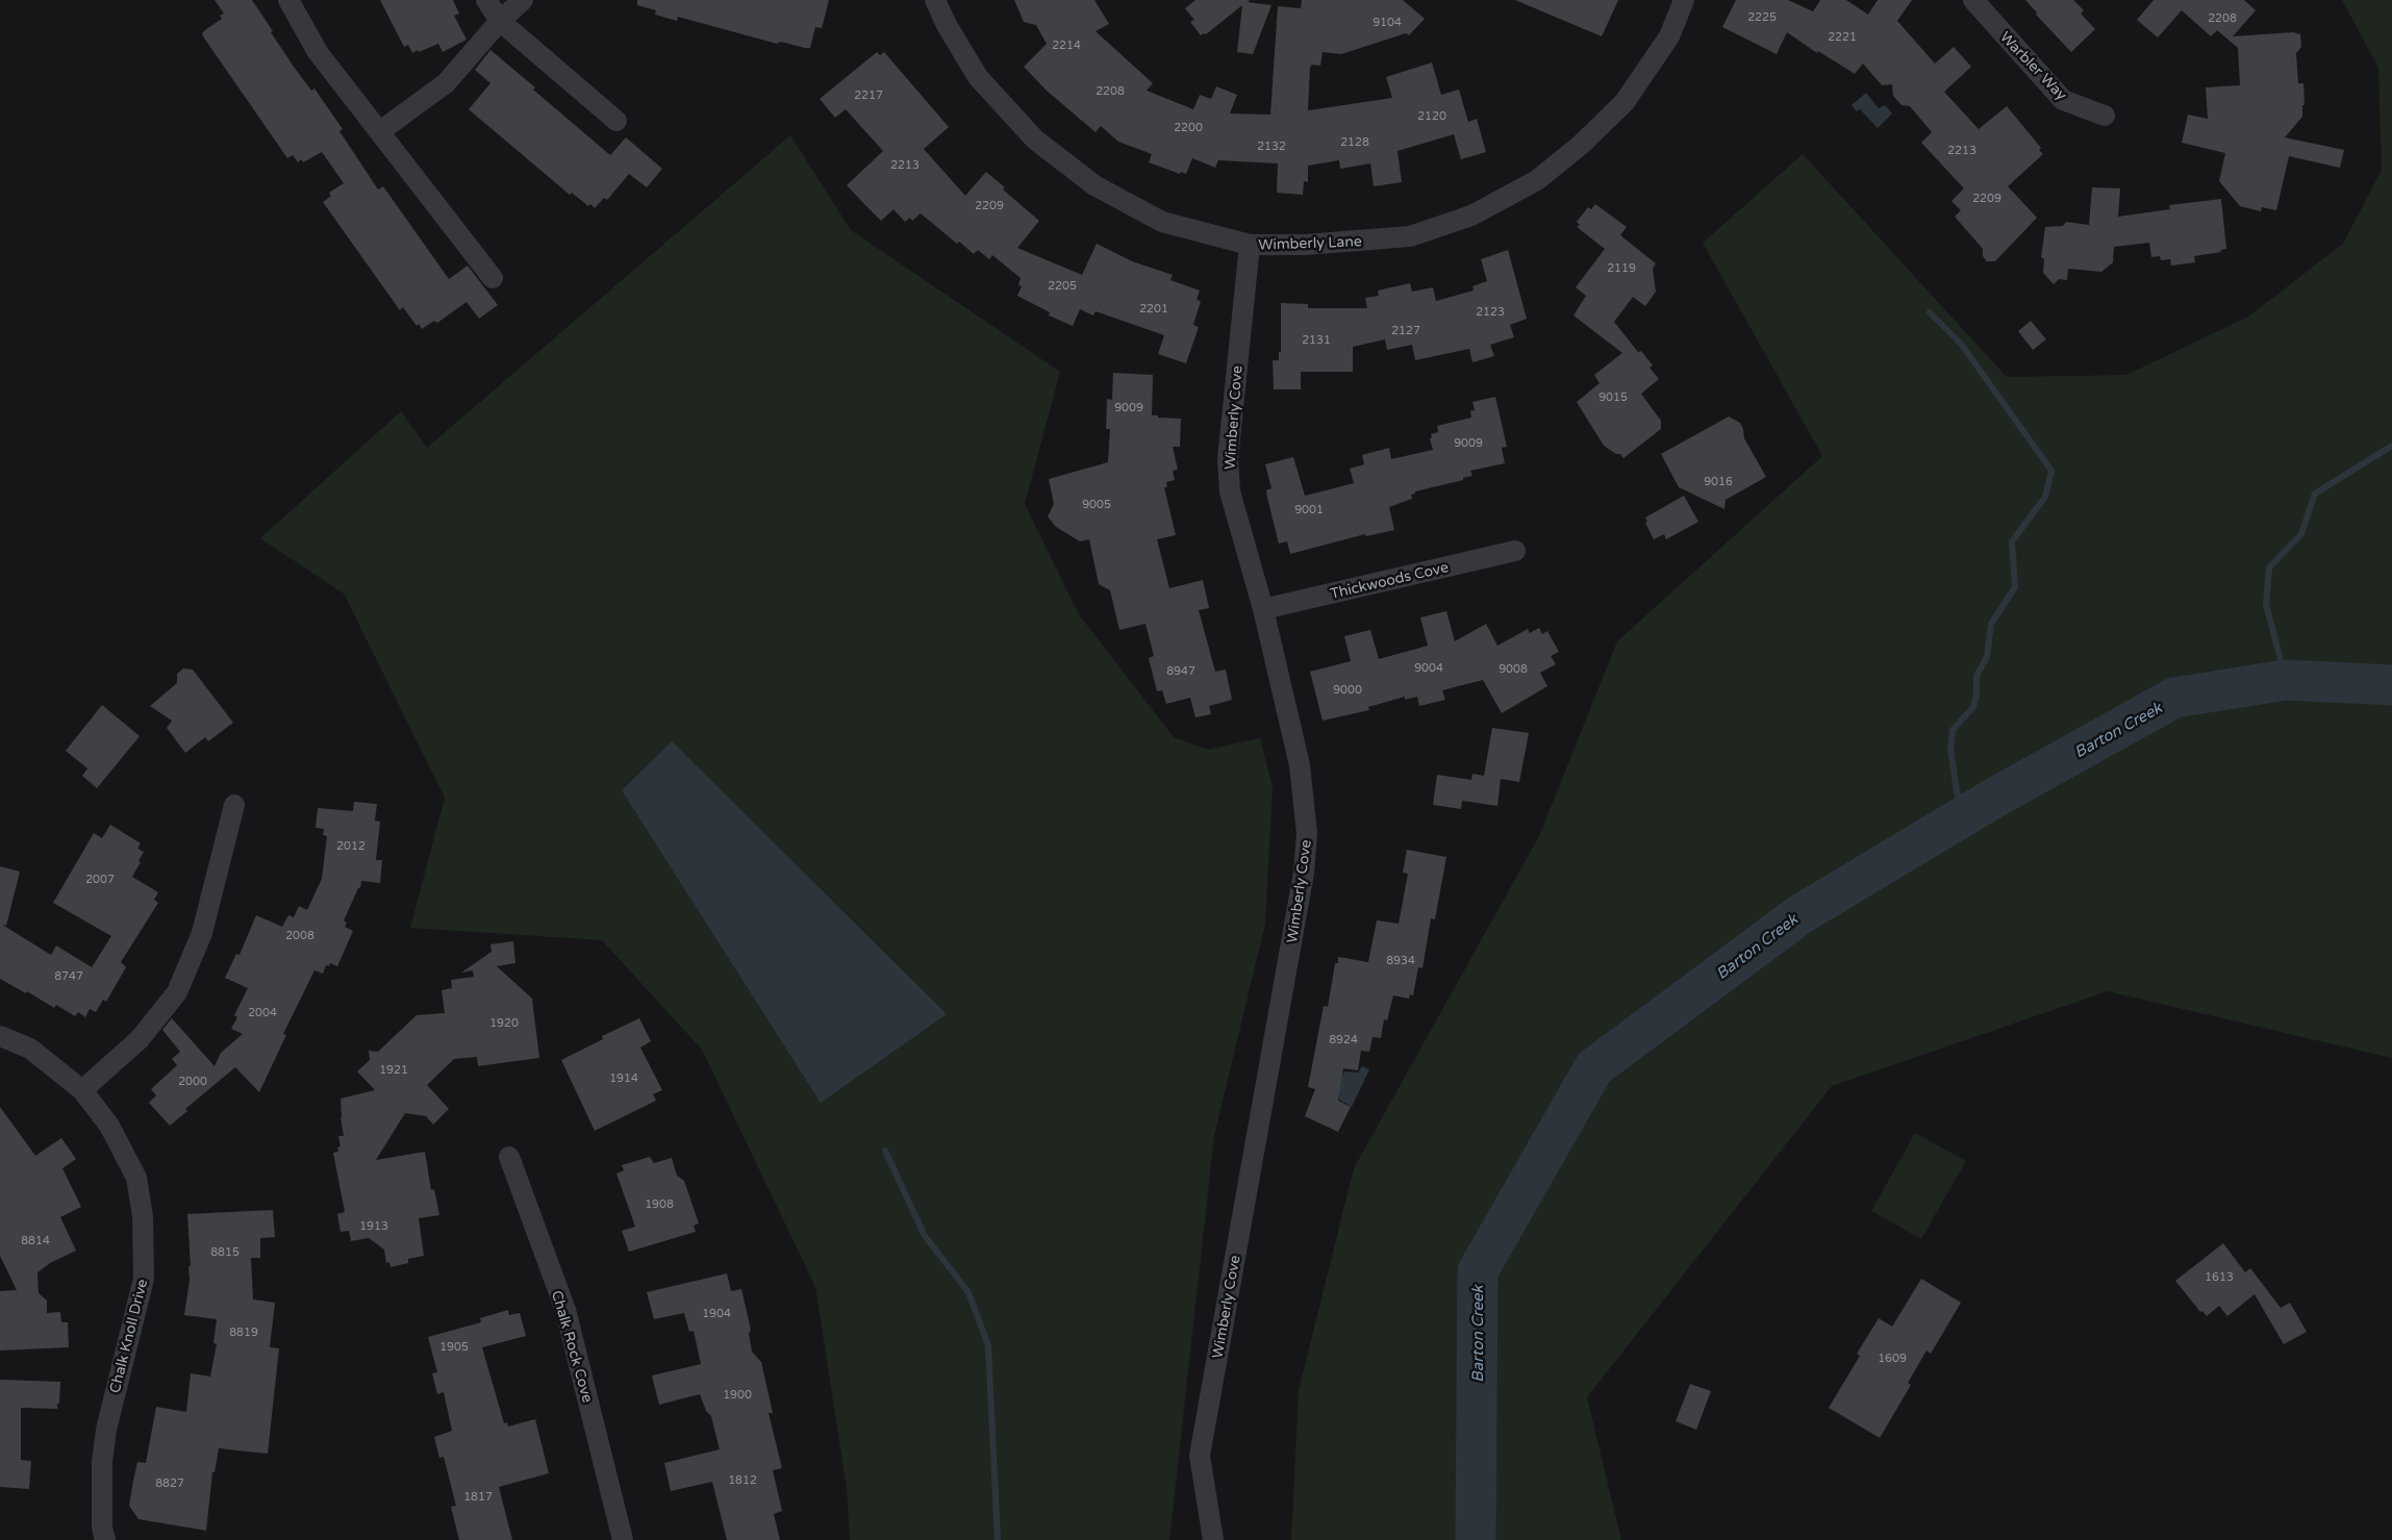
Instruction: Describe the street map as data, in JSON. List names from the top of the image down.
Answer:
{
  "streets": {
    "street": [
      "Warbler Way",
      "Wimberly Lane",
      "Wimberly Cove",
      "Thickwoods Cove",
      "Chalk Knoll Drive",
      "Chalk Rock Cove"
    ]
  },
  "crossings": [
    ["Wimberly Lane", "Wimberly Cove"],
    ["Wimberly Cove", "Thickwoods Cove"]
  ],
  "water": ["Barton Creek"],
  "house_numbers": [
    "2225",
    "2208",
    "9104",
    "2221",
    "2214",
    "2208",
    "2217",
    "2120",
    "2200",
    "2128",
    "2132",
    "2213",
    "2213",
    "2209",
    "2209",
    "2119",
    "2205",
    "2201",
    "2123",
    "2127",
    "2131",
    "9015",
    "9009",
    "9009",
    "9016",
    "9005",
    "9001",
    "9004",
    "9008",
    "8947",
    "9000",
    "2012",
    "2007",
    "2008",
    "8934",
    "8747",
    "2004",
    "1920",
    "8924",
    "1921",
    "1914",
    "2000",
    "1908",
    "1913",
    "8814",
    "8815",
    "1613",
    "1904",
    "8819",
    "1905",
    "1609",
    "1900",
    "1812",
    "8827",
    "1817"
  ]
}
